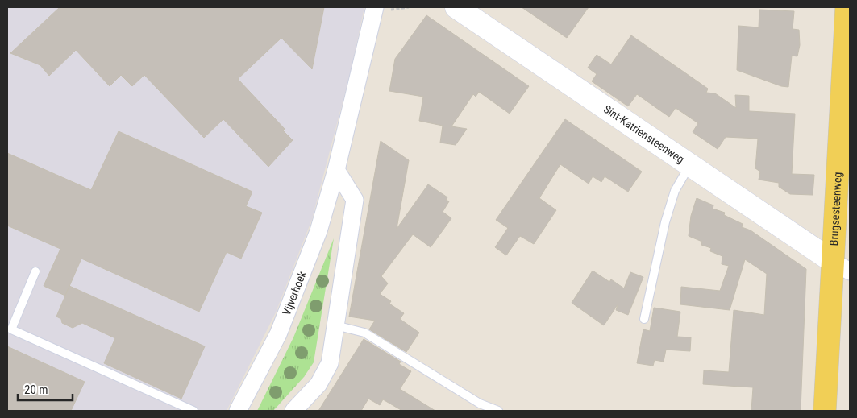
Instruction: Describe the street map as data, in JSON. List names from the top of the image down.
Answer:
{
  "streets": {
    "main road": ["Brugsesteenweg"],
    "street": ["Sint-Katriensteenweg", "Vijverhoek"]
  },
  "crossings": [
    ["Sint-Katriensteenweg", "Brugsesteenweg"]
  ],
  "scale_bar": "20 m"
}
